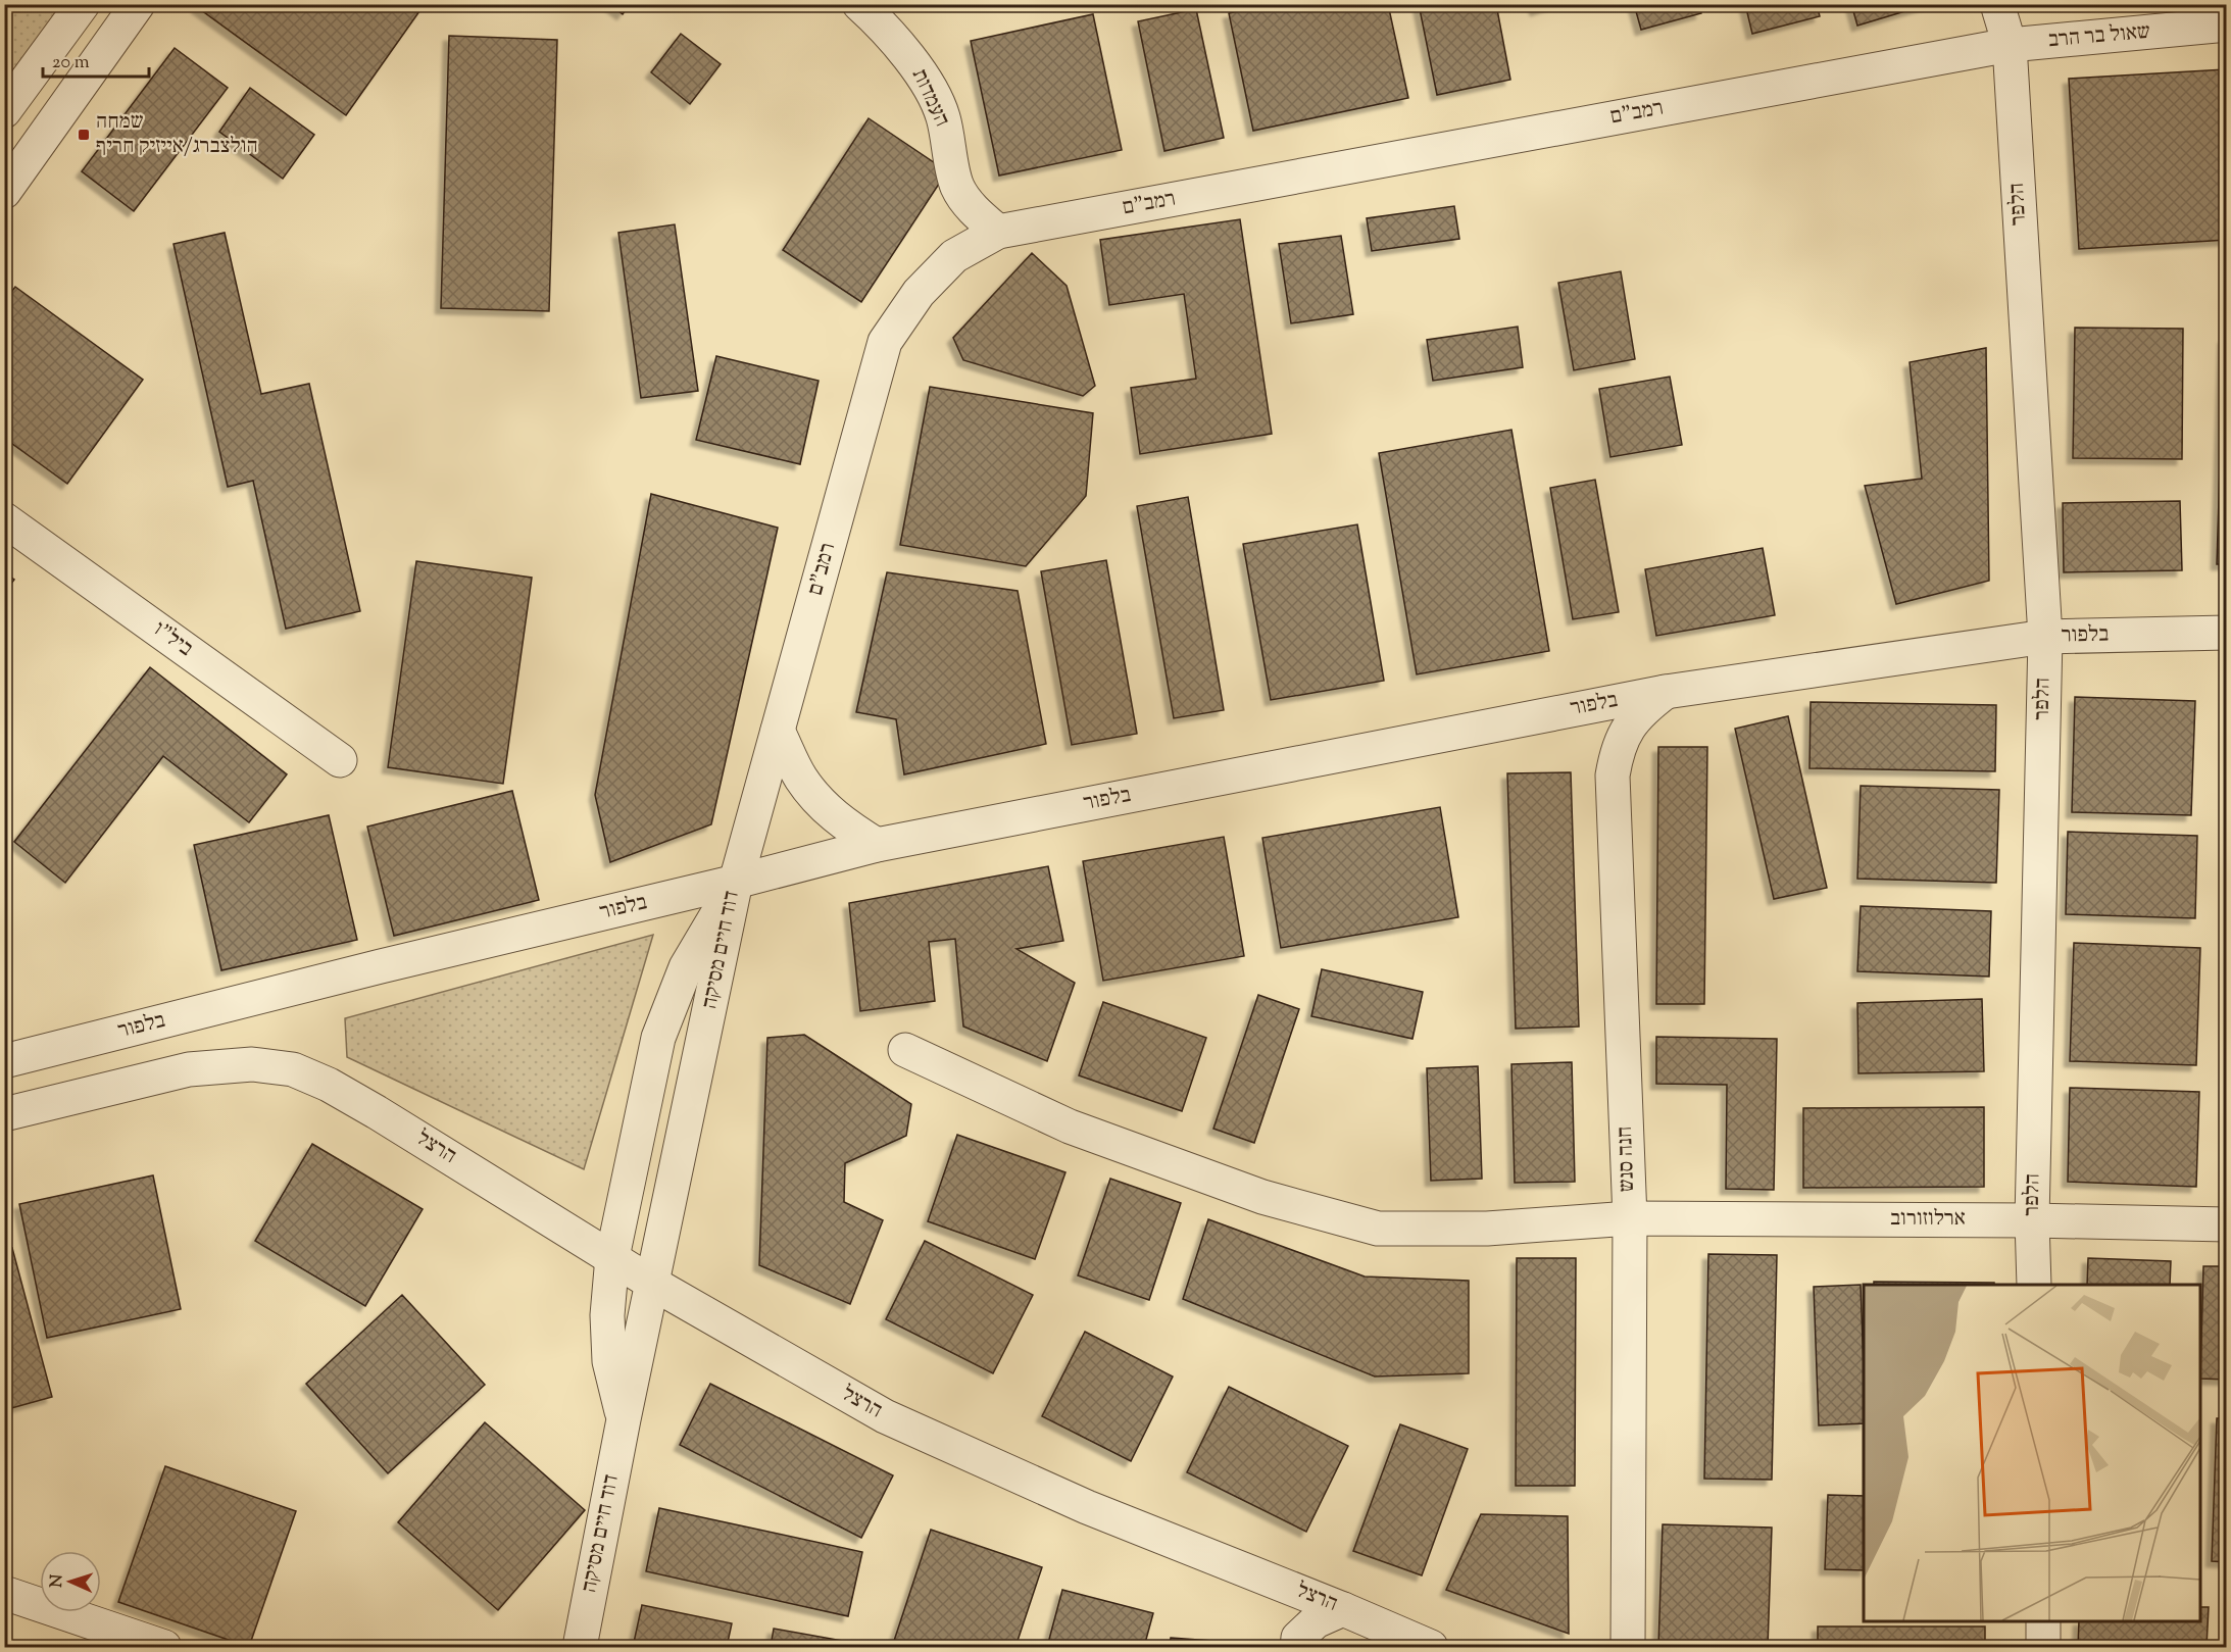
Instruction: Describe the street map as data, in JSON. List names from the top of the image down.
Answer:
{
  "streets": {
    "street": [
      "שאול בר הרב",
      "העמדות",
      "רמב\"ם",
      "הלפר",
      "בלפור",
      "ביל\"ו",
      "דוד חיים מסיקה",
      "הרצל",
      "חנה סנש",
      "ארלוזורוב"
    ]
  },
  "crossings": [
    ["שאול בר הרב", "רמב\"ם"],
    ["שאול בר הרב", "הלפר"],
    ["העמדות", "רמב\"ם"],
    ["רמב\"ם", "הלפר"],
    ["רמב\"ם", "בלפור"],
    ["רמב\"ם", "דוד חיים מסיקה"],
    ["הלפר", "בלפור"],
    ["הלפר", "ארלוזורוב"],
    ["בלפור", "דוד חיים מסיקה"],
    ["בלפור", "חנה סנש"],
    ["דוד חיים מסיקה", "הרצל"],
    ["חנה סנש", "ארלוזורוב"]
  ],
  "places": {
    "transit": ["שמחה הולצברג/אייזיק חריף"]
  },
  "scale_bar": "20 m",
  "north": "left"
}
